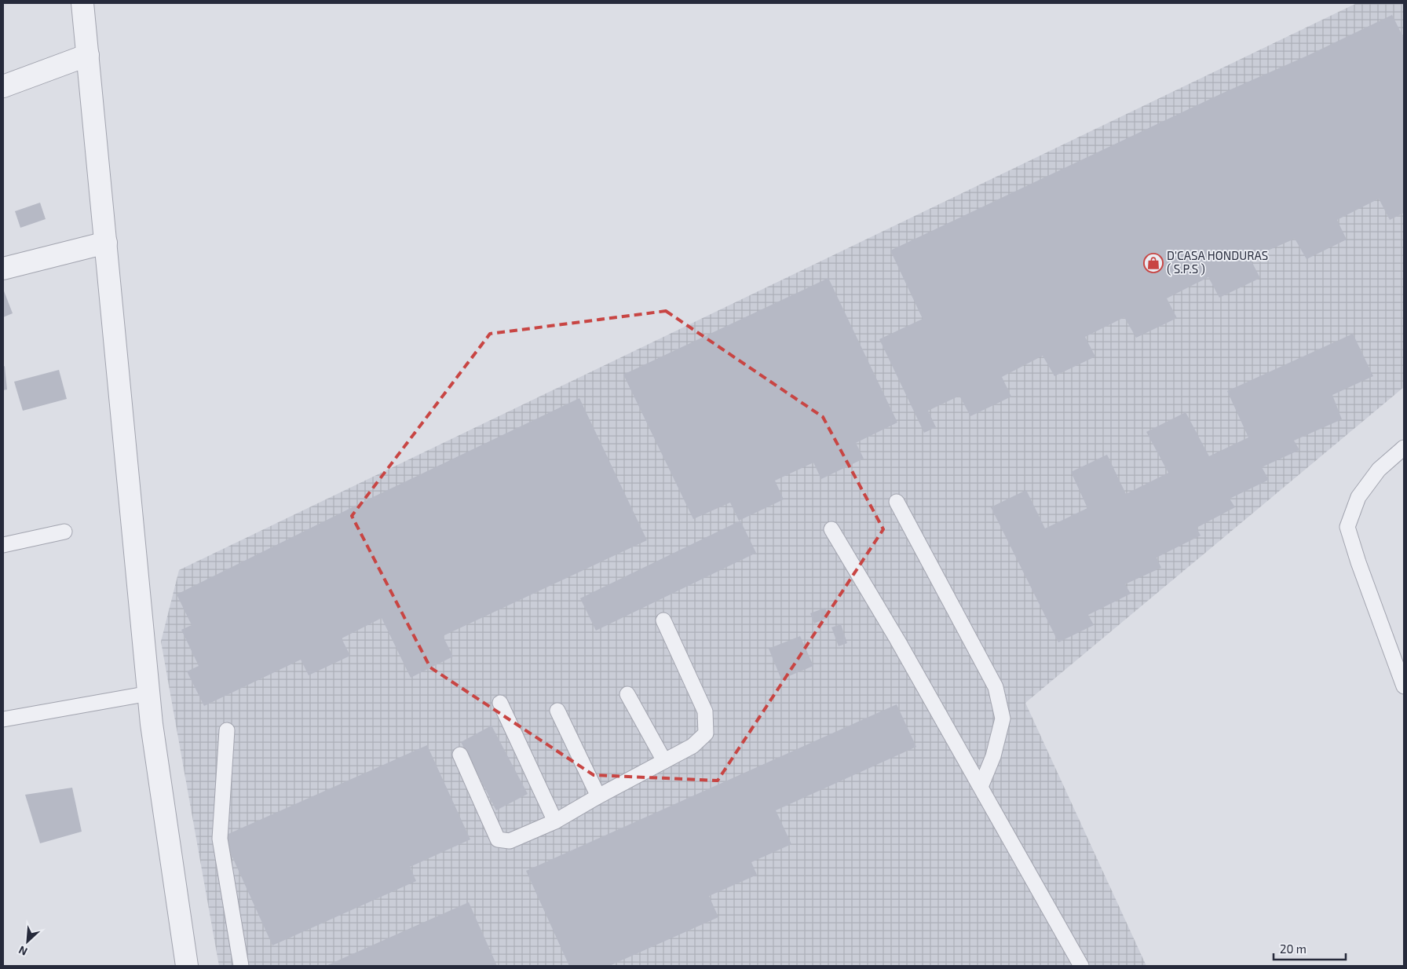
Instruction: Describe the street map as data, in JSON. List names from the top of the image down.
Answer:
{
  "places": {
    "shop": ["D'CASA HONDURAS ( S.P.S )"]
  },
  "scale_bar": "20 m",
  "north": "bottom left"
}
